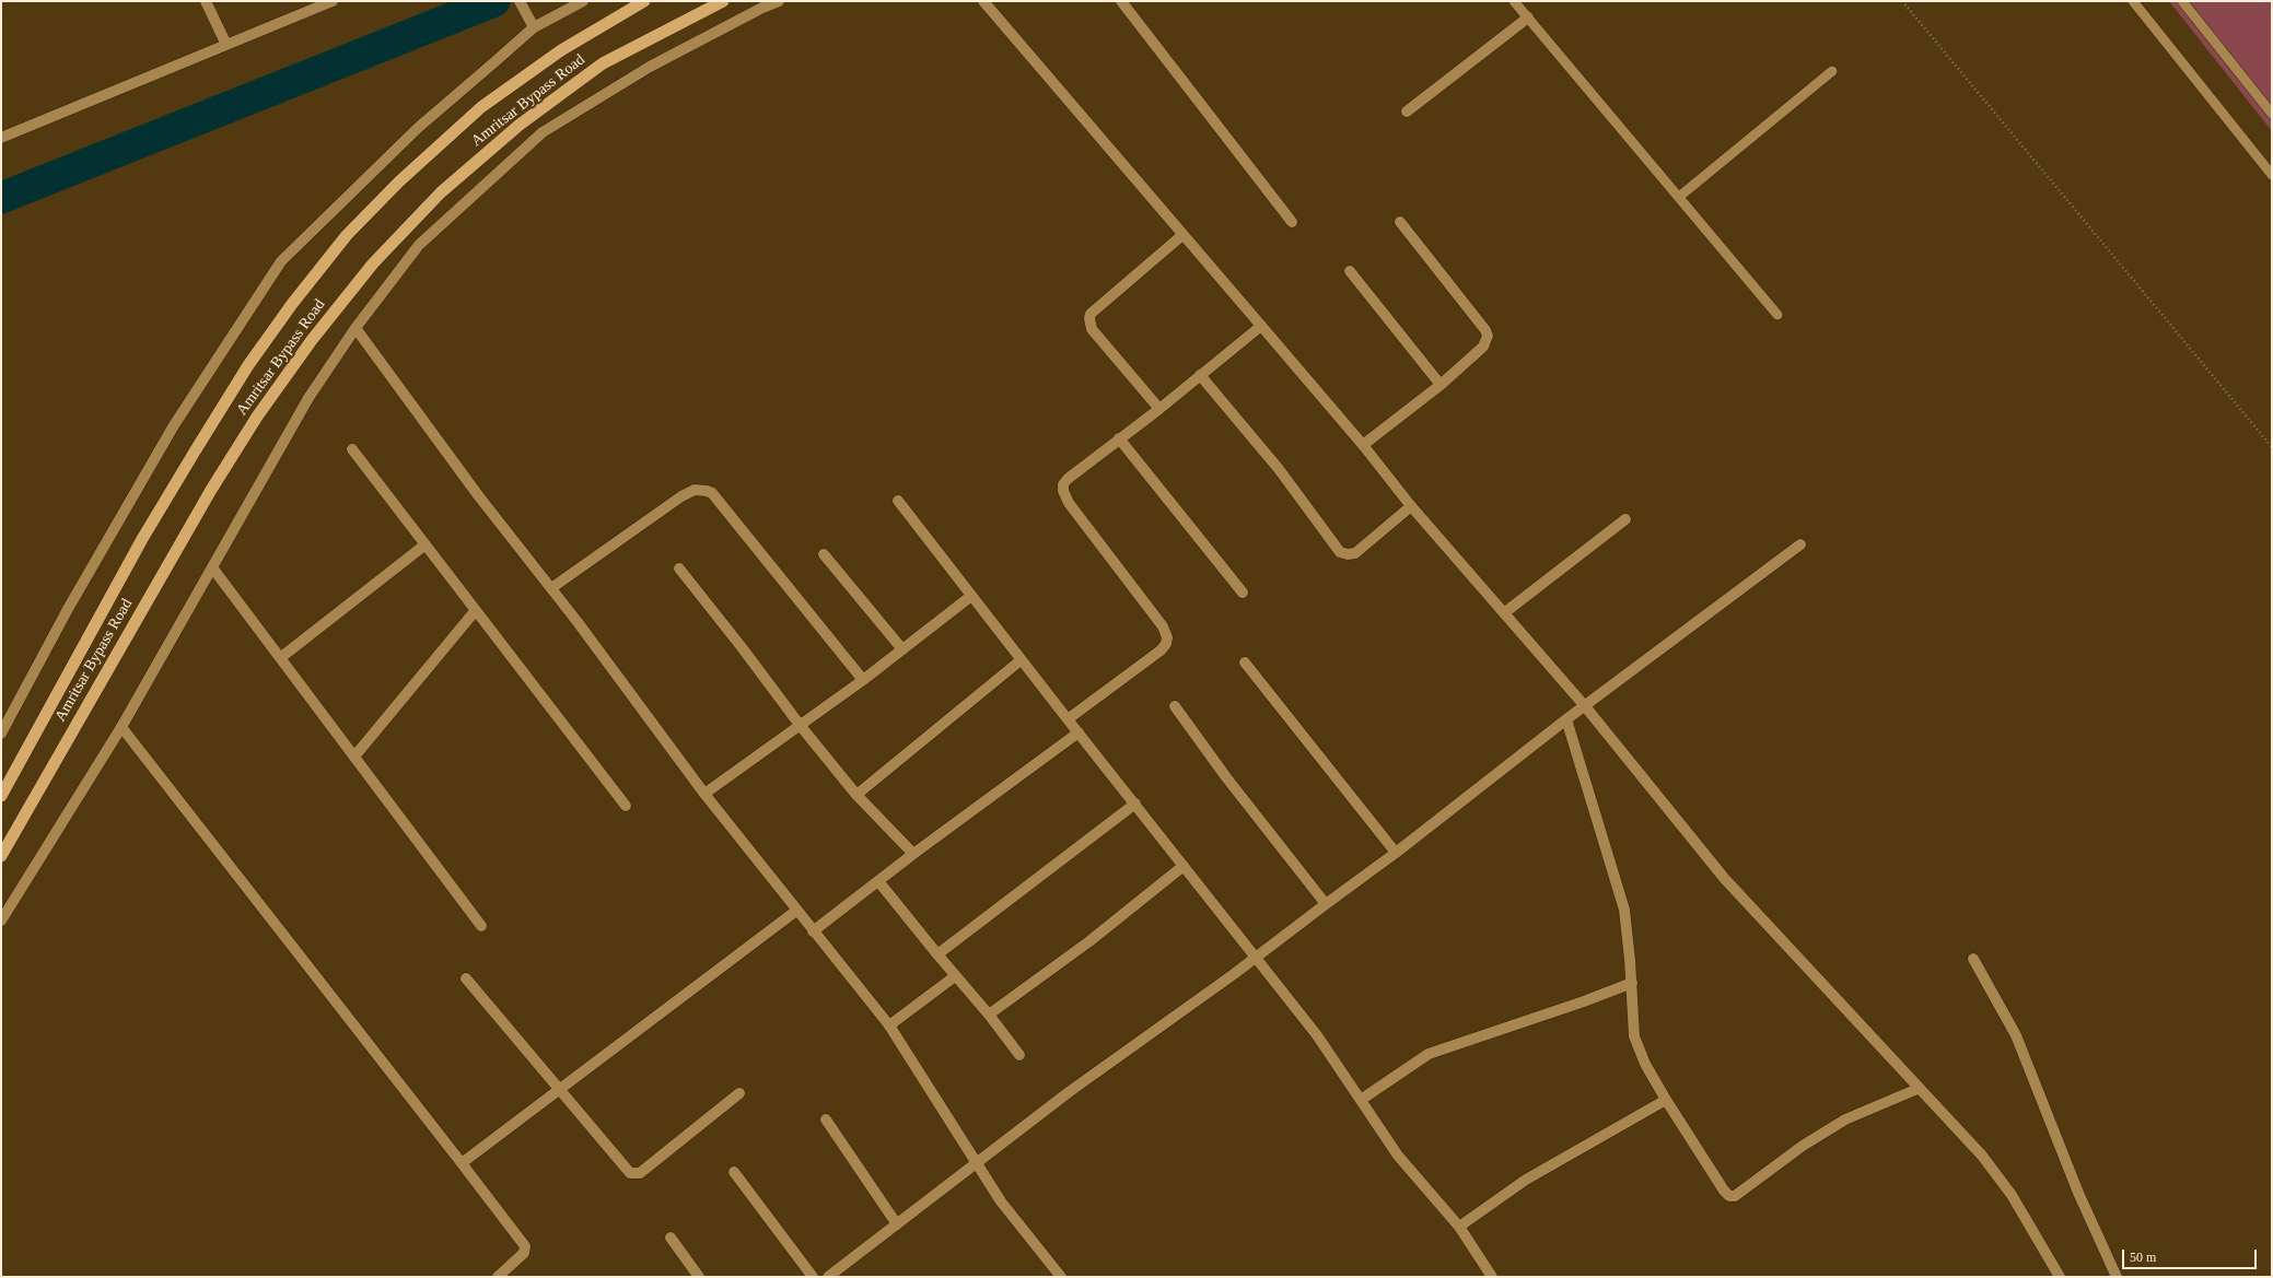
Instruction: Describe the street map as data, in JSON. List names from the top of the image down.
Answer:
{
  "streets": {
    "highway": ["Amritsar Bypass Road"]
  },
  "scale_bar": "50 m"
}
